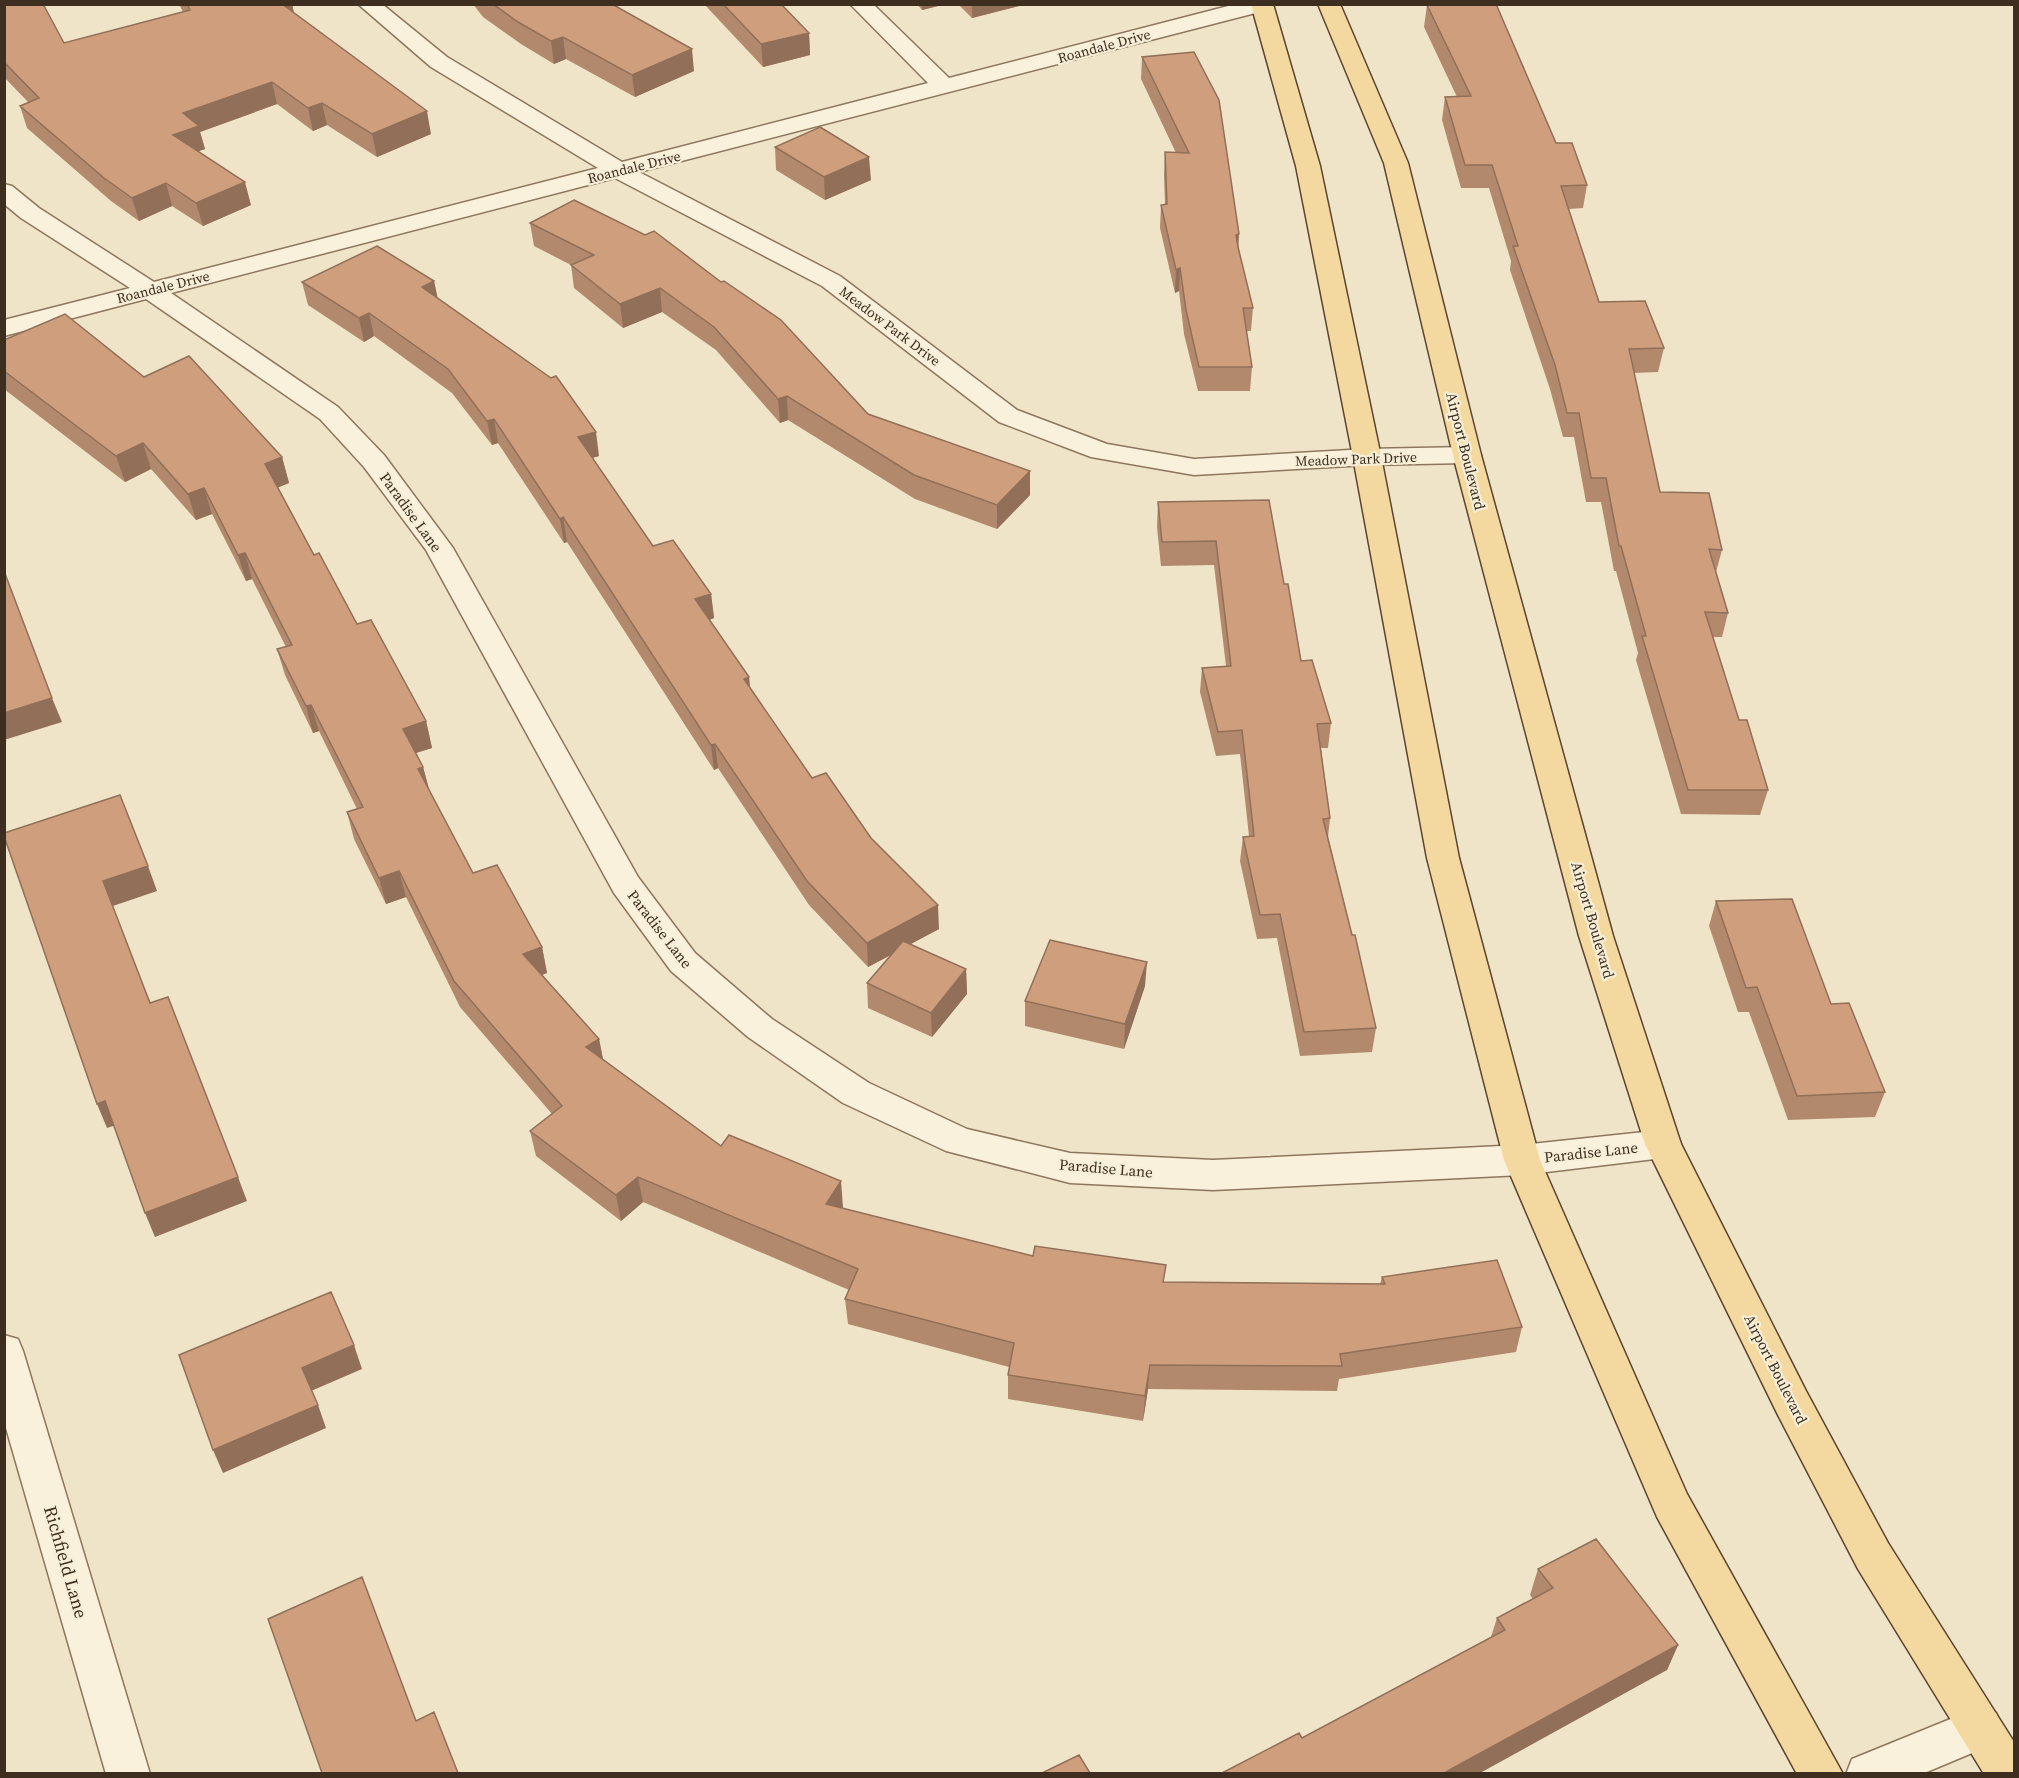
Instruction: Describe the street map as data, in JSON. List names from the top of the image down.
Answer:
{
  "streets": {
    "main road": ["Airport Boulevard"],
    "street": [
      "Roandale Drive",
      "Meadow Park Drive",
      "Paradise Lane",
      "Richfield Lane"
    ]
  },
  "crossings": [
    ["Roandale Drive", "Meadow Park Drive"],
    ["Roandale Drive", "Paradise Lane"],
    ["Meadow Park Drive", "Airport Boulevard"],
    ["Airport Boulevard", "Paradise Lane"]
  ]
}
